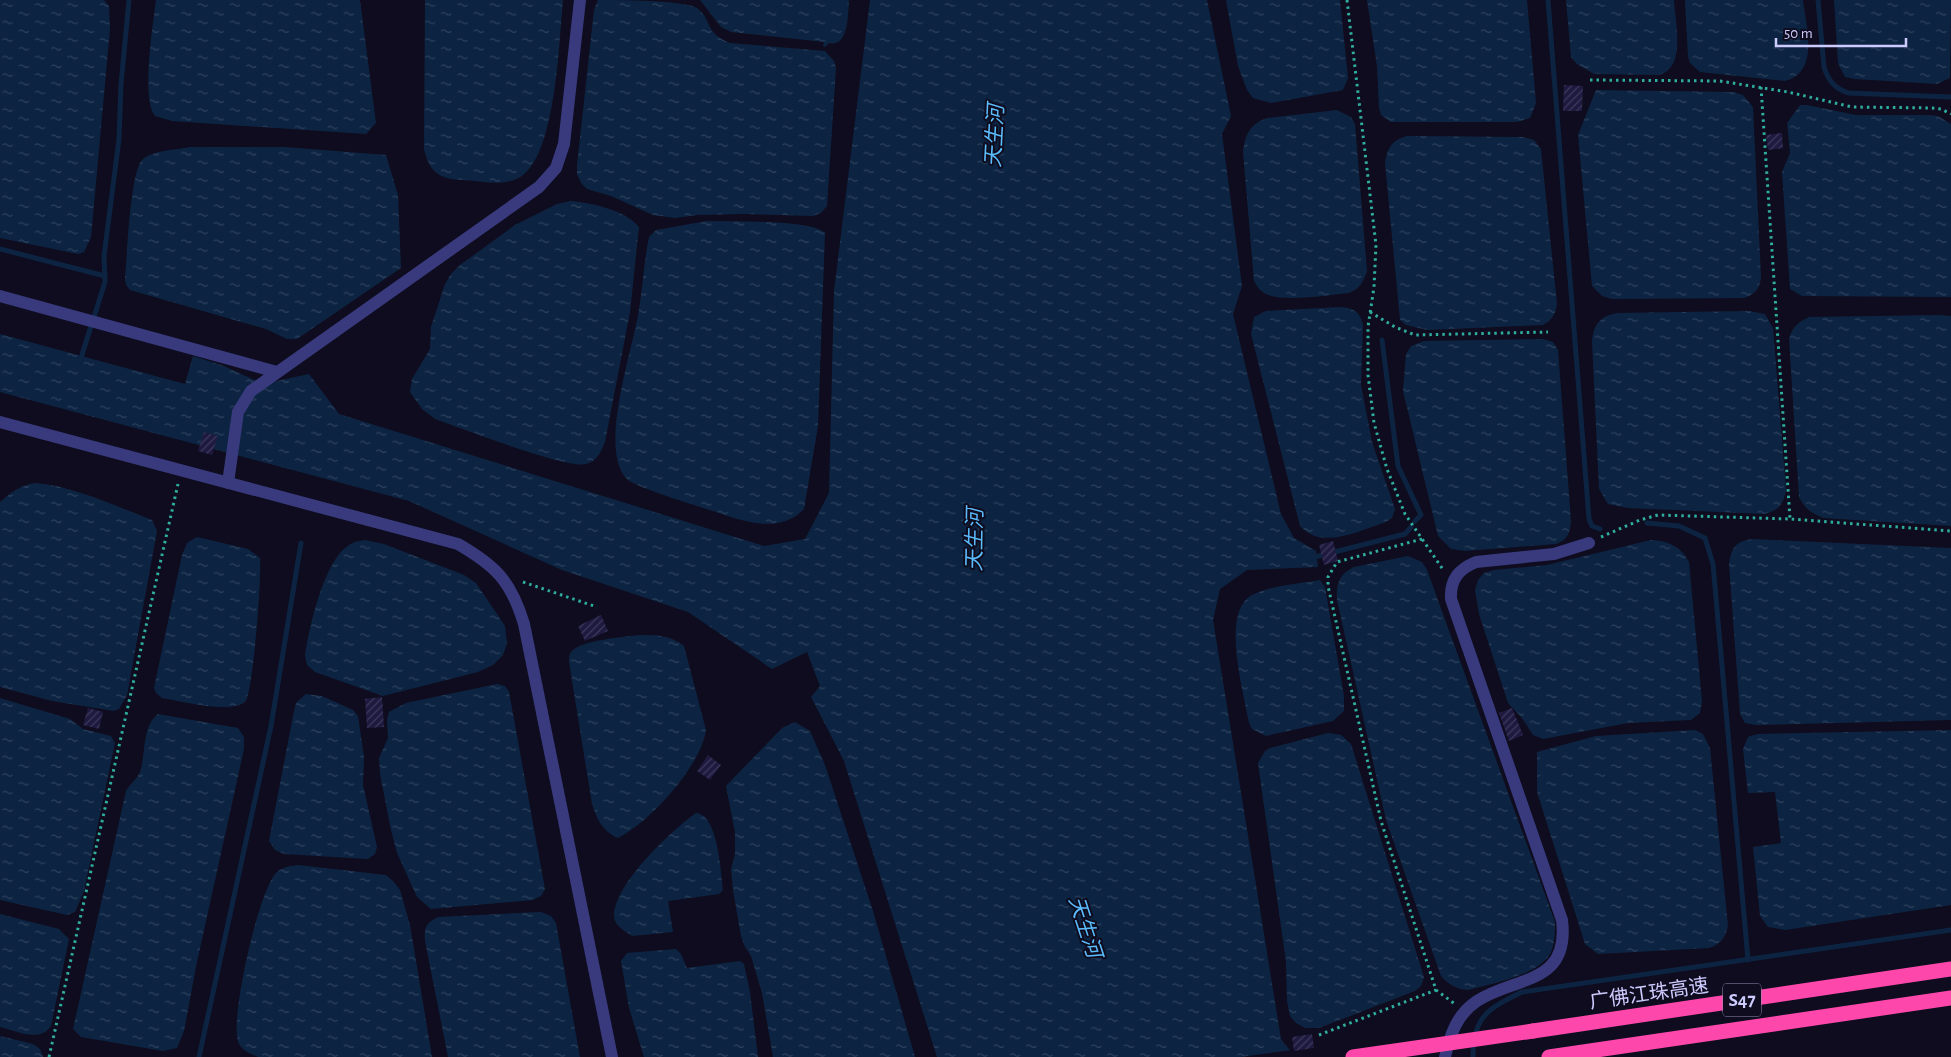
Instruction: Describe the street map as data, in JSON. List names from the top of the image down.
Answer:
{
  "streets": {
    "highway": ["广佛江珠高速", "S47"]
  },
  "water": ["天生河"],
  "scale_bar": "50 m"
}
